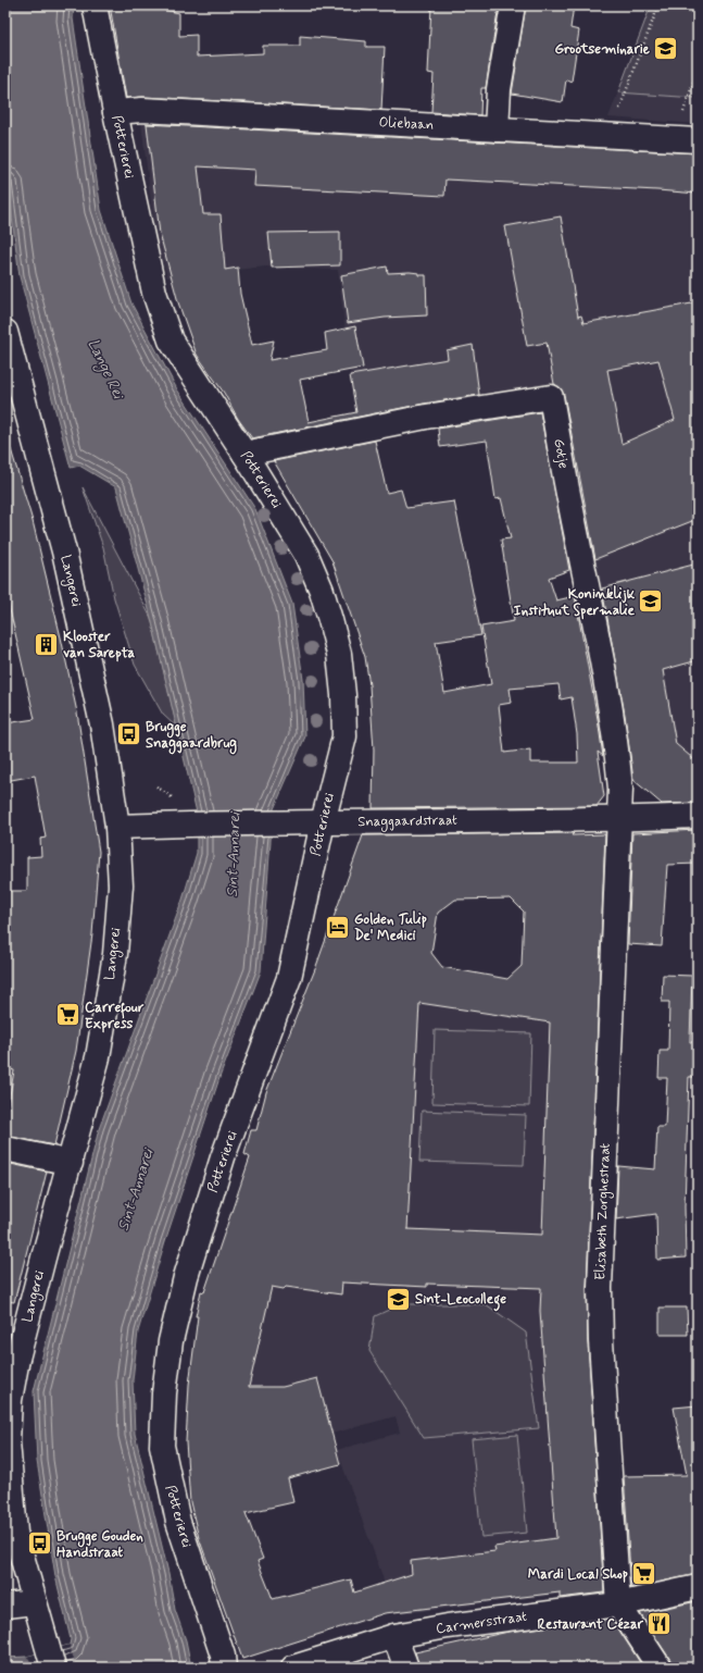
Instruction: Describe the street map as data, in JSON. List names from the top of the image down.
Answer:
{
  "streets": {
    "street": [
      "Oliebaan",
      "Potterierei",
      "Gotje",
      "Langerei",
      "Snaggaardstraat",
      "Elisabeth Zorghestraat",
      "Carmersstraat"
    ]
  },
  "crossings": [
    ["Oliebaan", "Potterierei"],
    ["Potterierei", "Gotje"],
    ["Potterierei", "Snaggaardstraat"],
    ["Gotje", "Snaggaardstraat"],
    ["Gotje", "Elisabeth Zorghestraat"],
    ["Langerei", "Snaggaardstraat"],
    ["Snaggaardstraat", "Elisabeth Zorghestraat"],
    ["Elisabeth Zorghestraat", "Carmersstraat"]
  ],
  "water": ["Lange Rei", "Sint-Annarei"],
  "places": {
    "school or university": ["Grootseminarie", "Koninklijk Instituut Spermalie", "Sint-Leocollege"],
    "building": ["Klooster van Sarepta"],
    "bus stop": ["Brugge Snaggaardbrug", "Brugge Gouden Handstraat"],
    "hotel": ["Golden Tulip De' Medici"],
    "supermarket": ["Carrefour Express", "Mardi Local Shop"],
    "restaurant": ["Restaurant Cézar"]
  }
}
